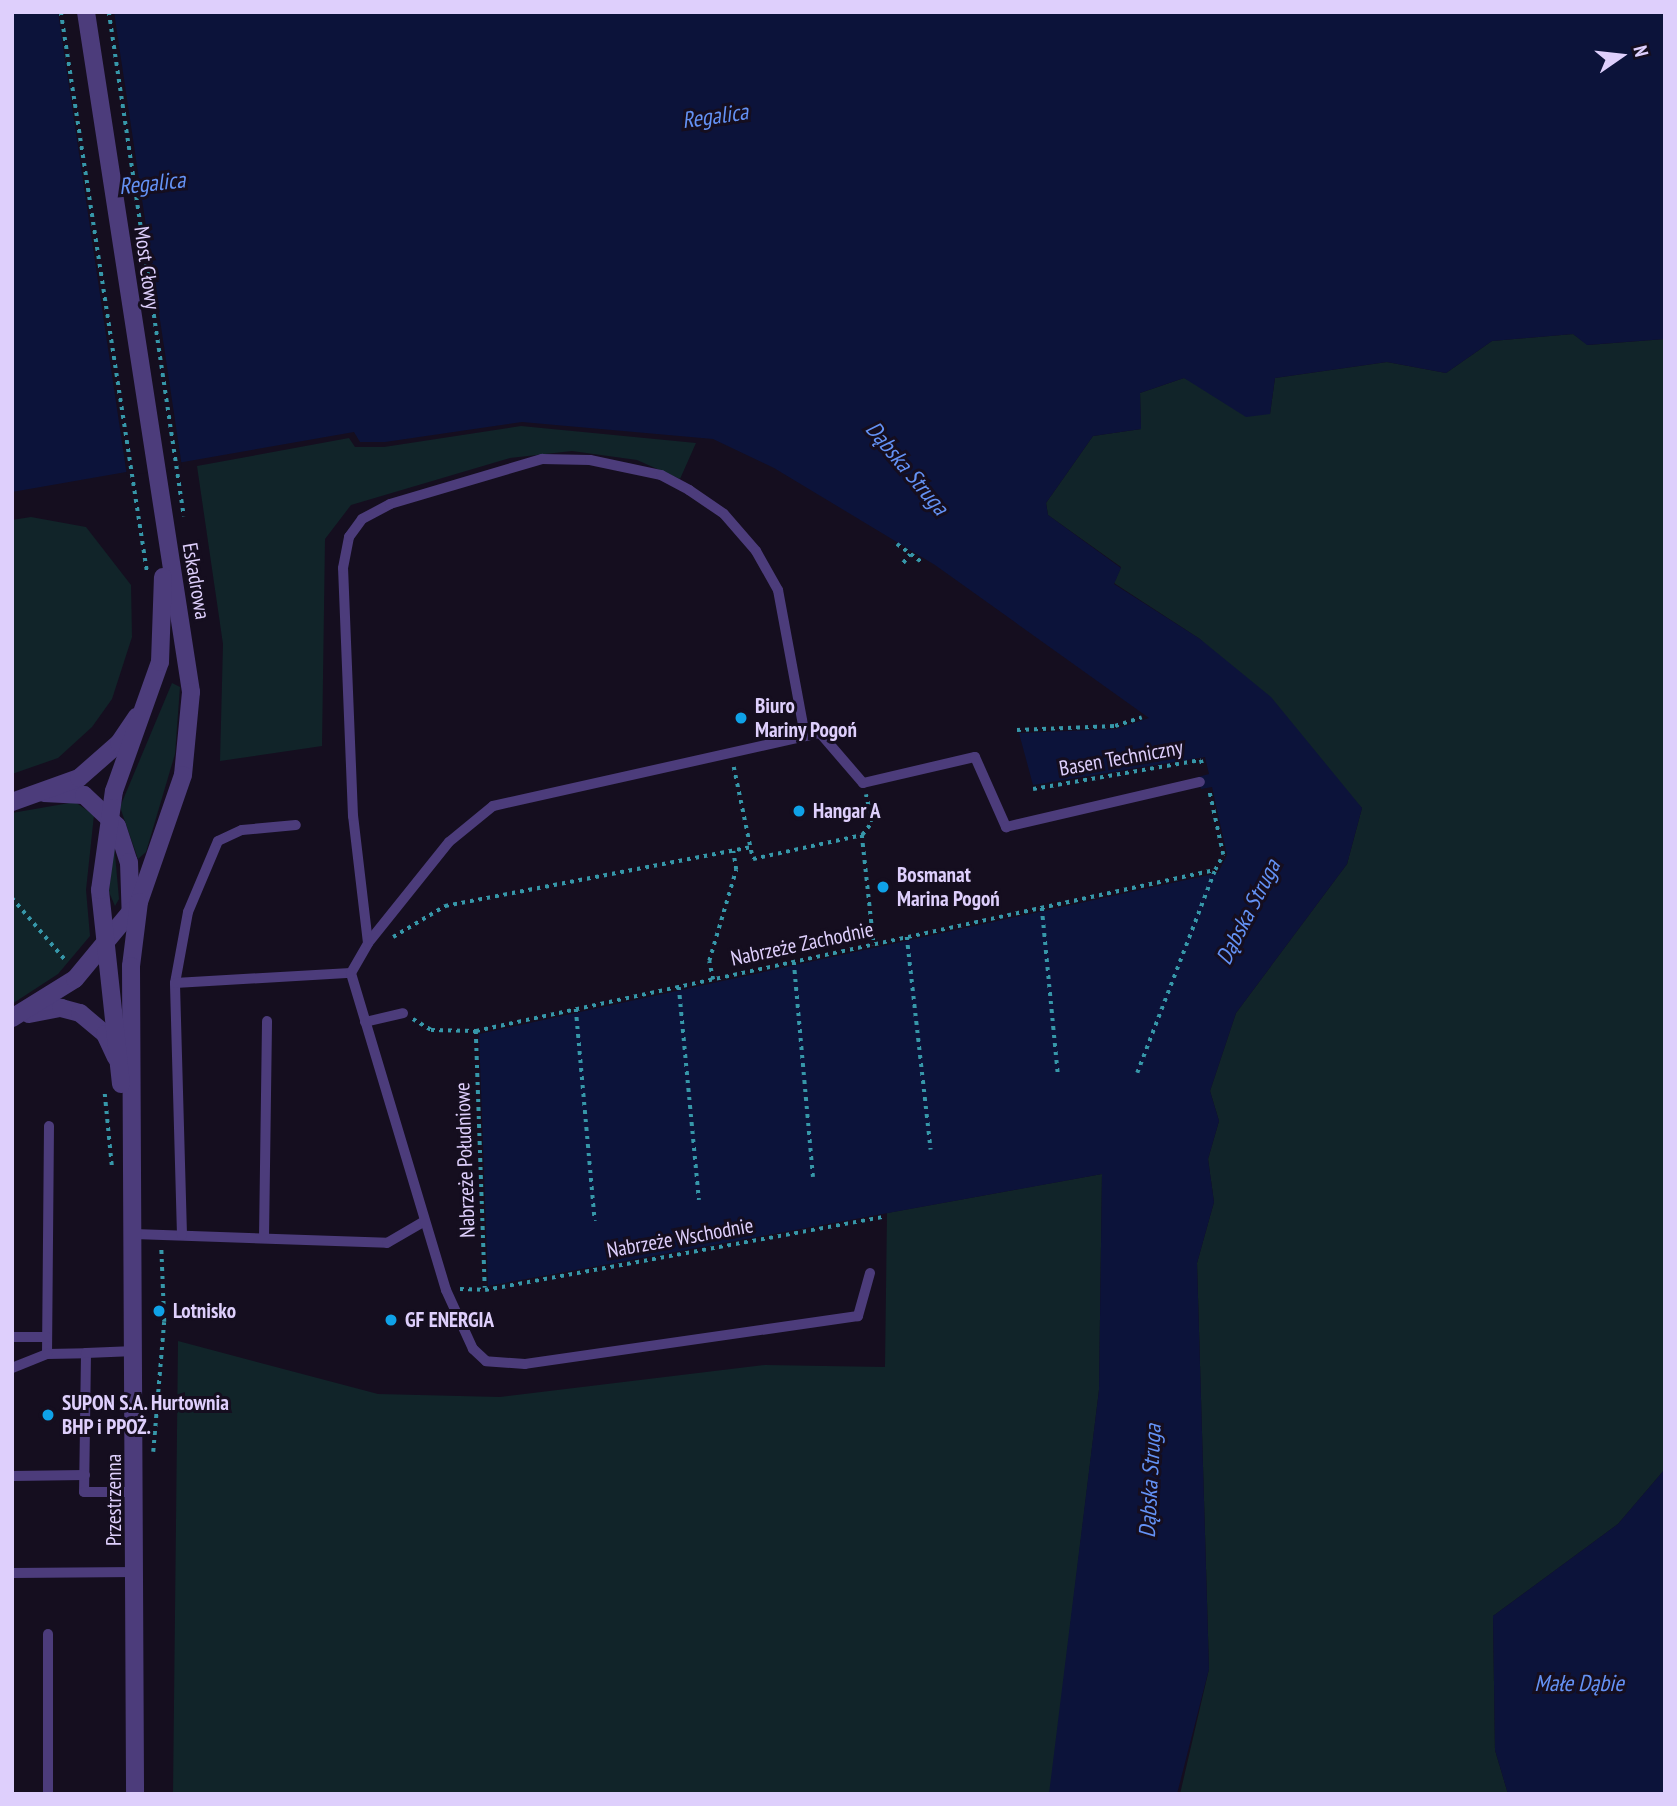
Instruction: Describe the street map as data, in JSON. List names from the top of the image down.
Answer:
{
  "streets": {
    "street": ["Most Cłowy", "Eskadrowa", "Przestrzenna"],
    "path": [
      "Basen Techniczny",
      "Nabrzeże Zachodnie",
      "Nabrzeże Południowe",
      "Nabrzeże Wschodnie"
    ]
  },
  "crossings": [
    ["Most Cłowy", "Eskadrowa"],
    ["Eskadrowa", "Przestrzenna"],
    ["Nabrzeże Zachodnie", "Nabrzeże Południowe"],
    ["Nabrzeże Południowe", "Nabrzeże Wschodnie"]
  ],
  "water": ["Regalica", "Dąbska Struga", "Małe Dąbie"],
  "places": [
    "Biuro Mariny Pogoń",
    "Hangar A",
    "Bosmanat Marina Pogoń",
    "Lotnisko",
    "GF ENERGIA",
    "SUPON S.A. Hurtownia BHP i PPOŻ."
  ],
  "north": "right"
}
